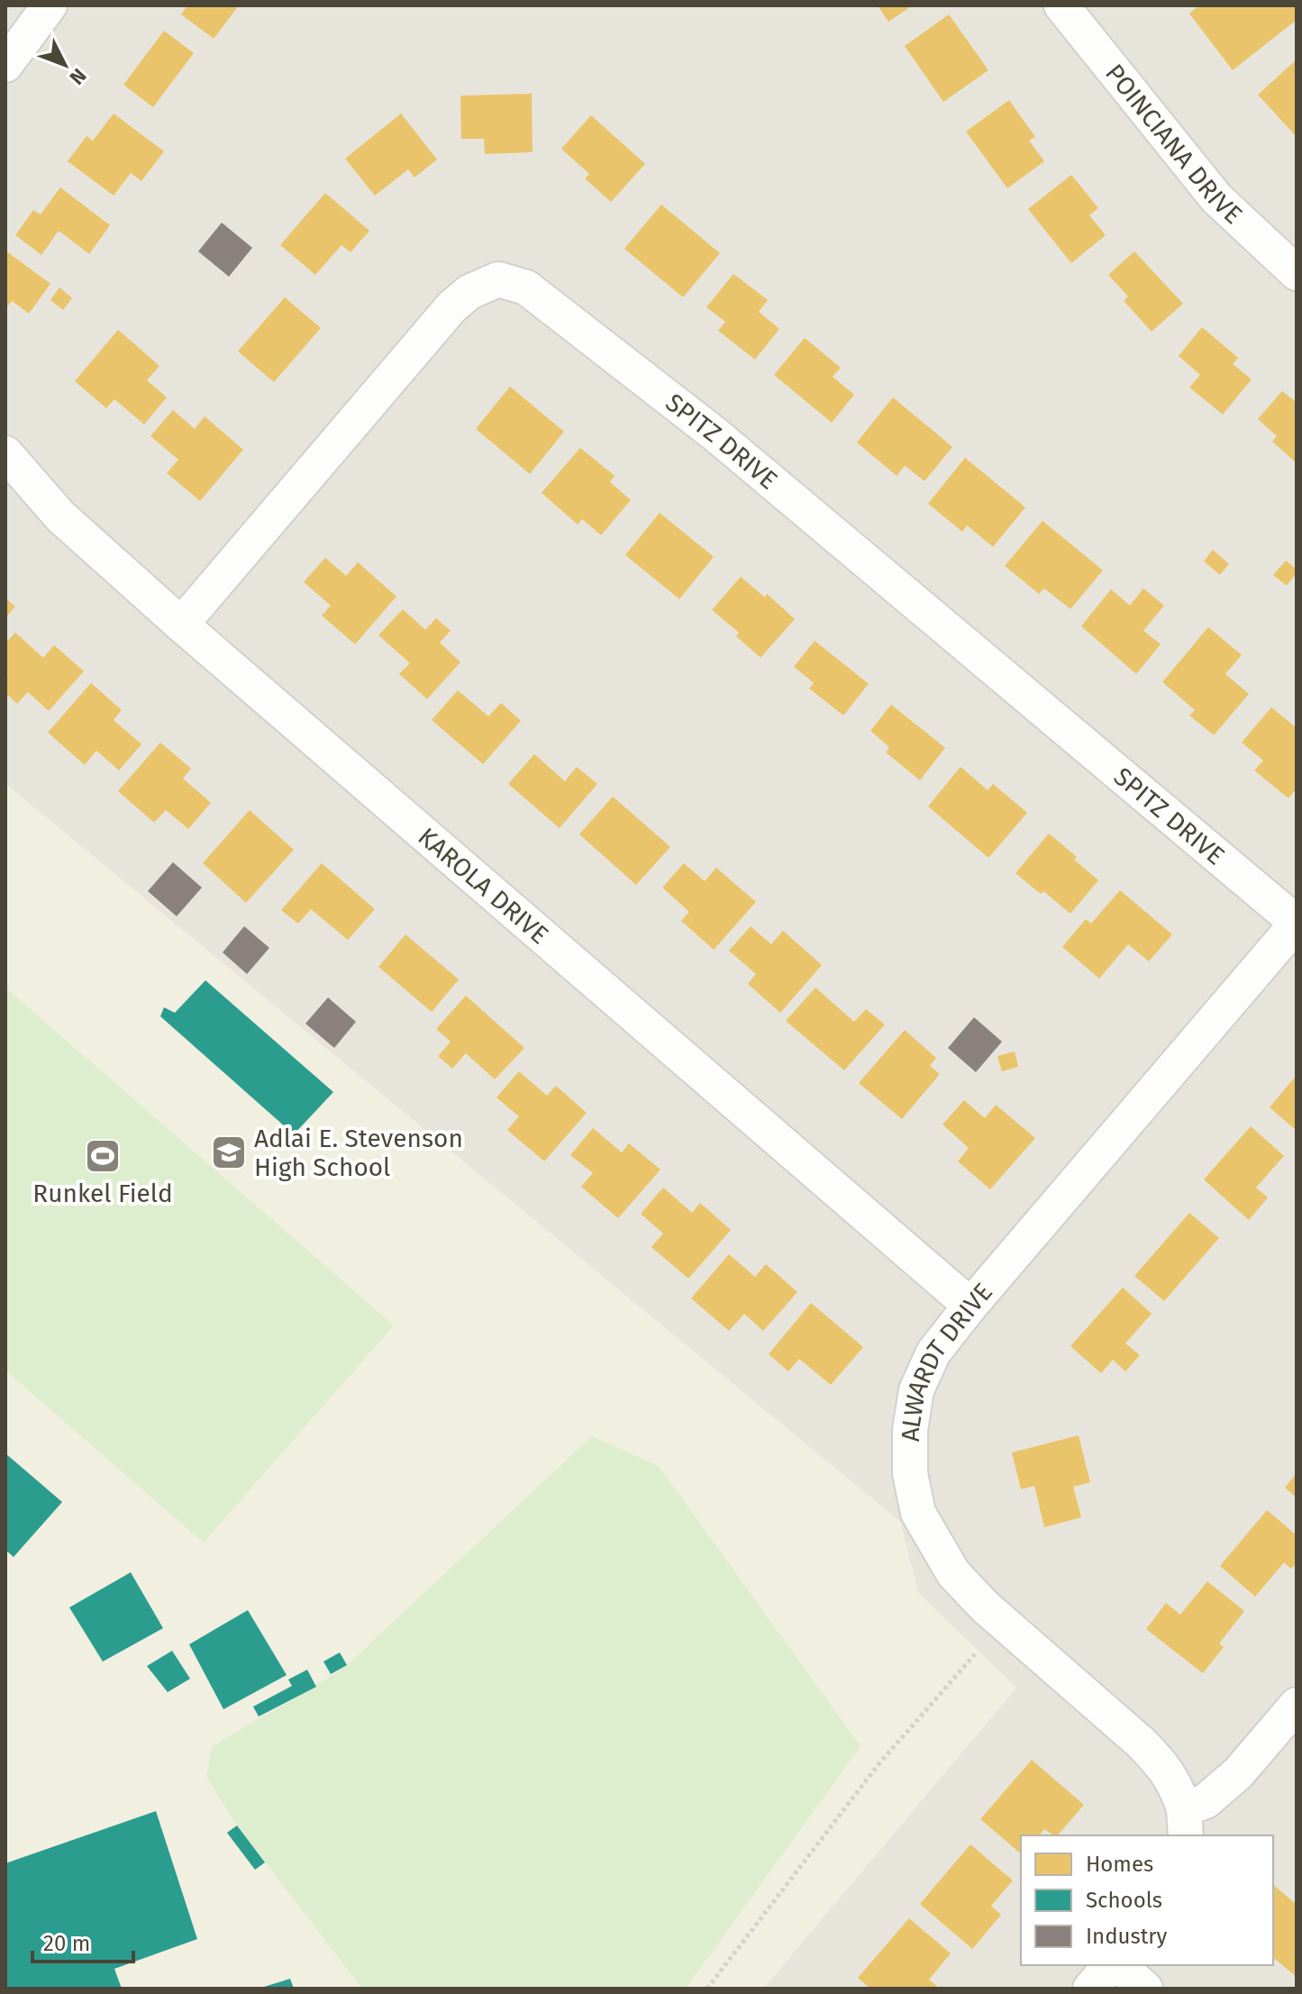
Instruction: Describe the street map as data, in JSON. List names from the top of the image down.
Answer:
{
  "streets": {
    "street": [
      "POINCIANA DRIVE",
      "SPITZ DRIVE",
      "KAROLA DRIVE",
      "ALWARDT DRIVE"
    ]
  },
  "crossings": [
    ["SPITZ DRIVE", "KAROLA DRIVE"],
    ["SPITZ DRIVE", "ALWARDT DRIVE"],
    ["KAROLA DRIVE", "ALWARDT DRIVE"]
  ],
  "places": {
    "school or university": ["Adlai E. Stevenson High School"],
    "sports": ["Runkel Field"]
  },
  "legend": ["Homes", "Schools", "Industry"],
  "scale_bar": "20 m",
  "north": "bottom right"
}
